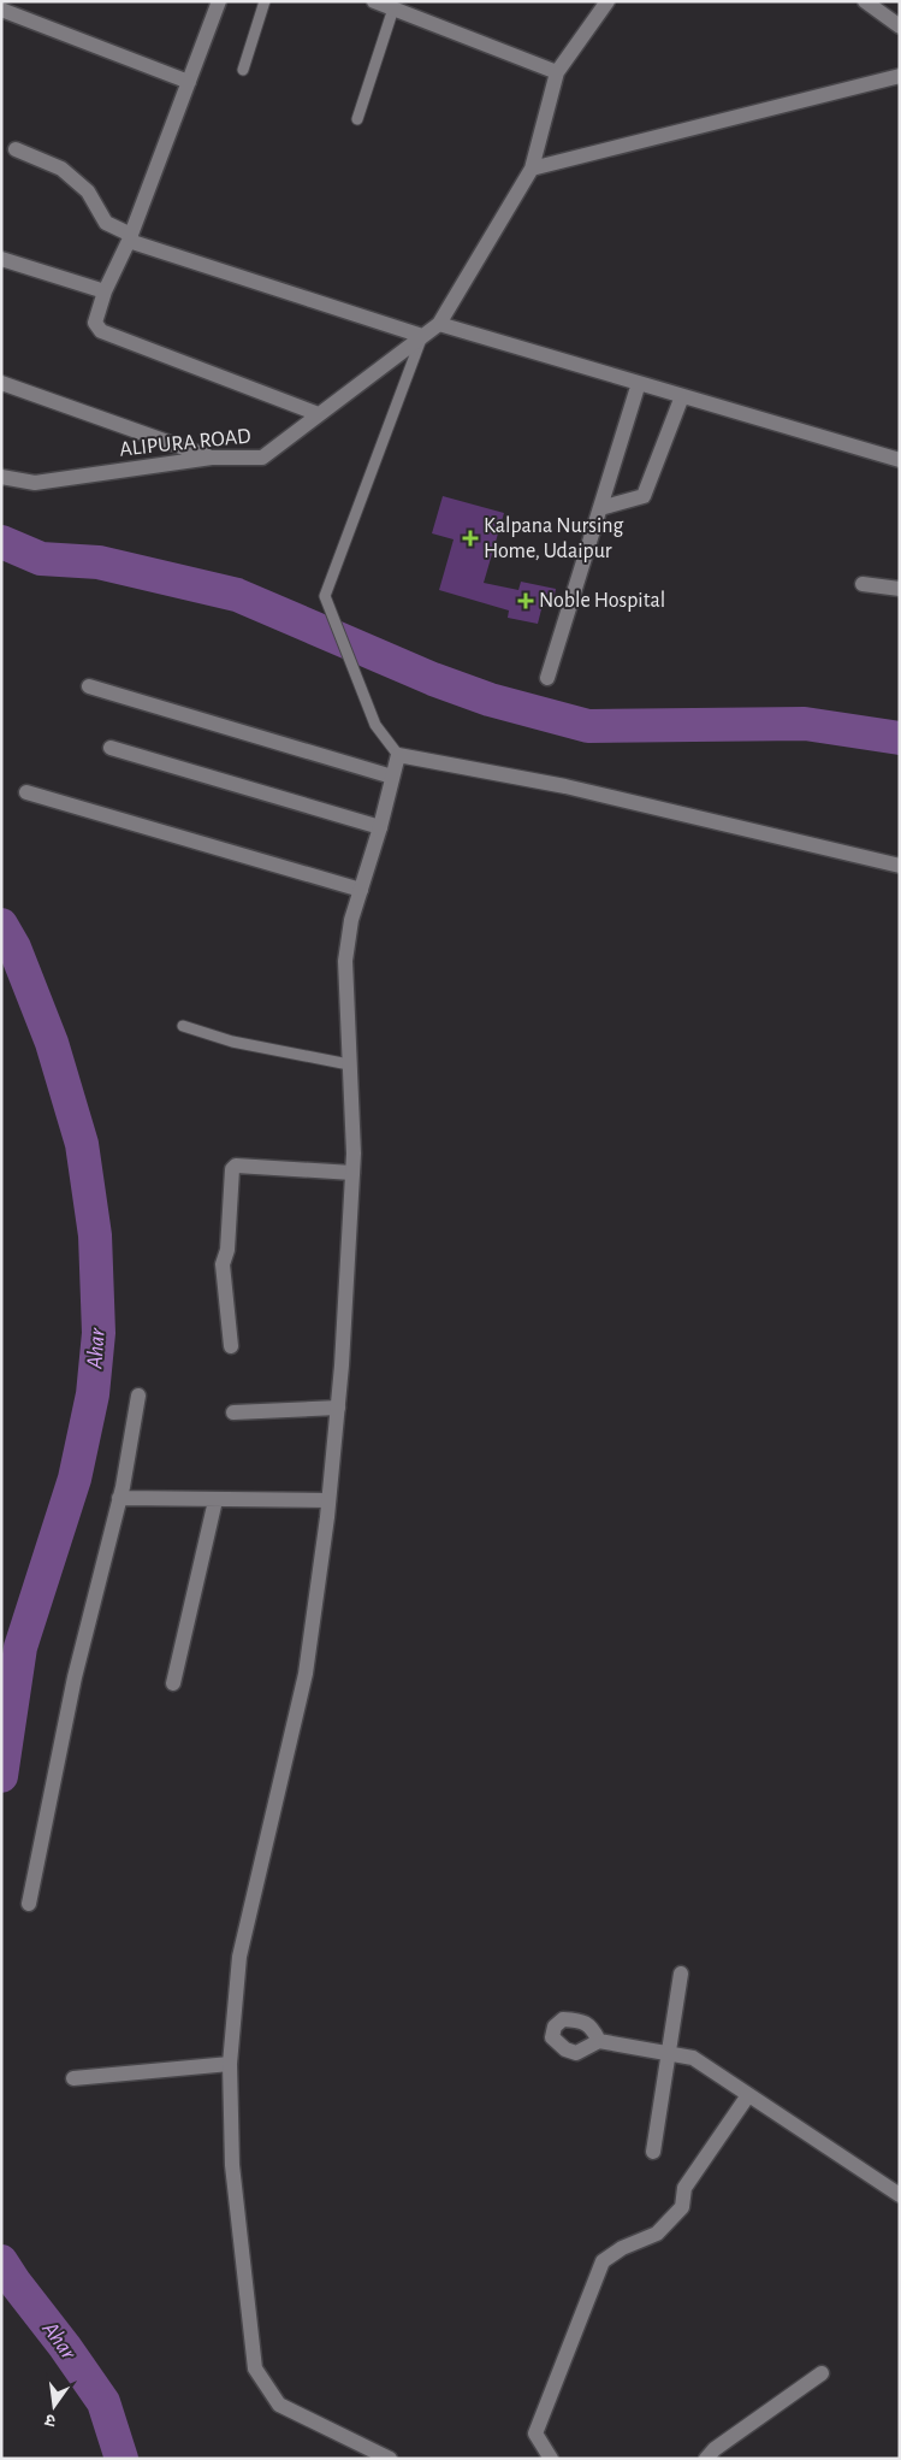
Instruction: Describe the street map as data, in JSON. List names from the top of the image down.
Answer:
{
  "streets": {
    "street": ["ALIPURA ROAD"]
  },
  "water": ["Ahar"],
  "places": {
    "health": ["Kalpana Nursing Home, Udaipur", "Noble Hospital"]
  },
  "north": "bottom"
}
